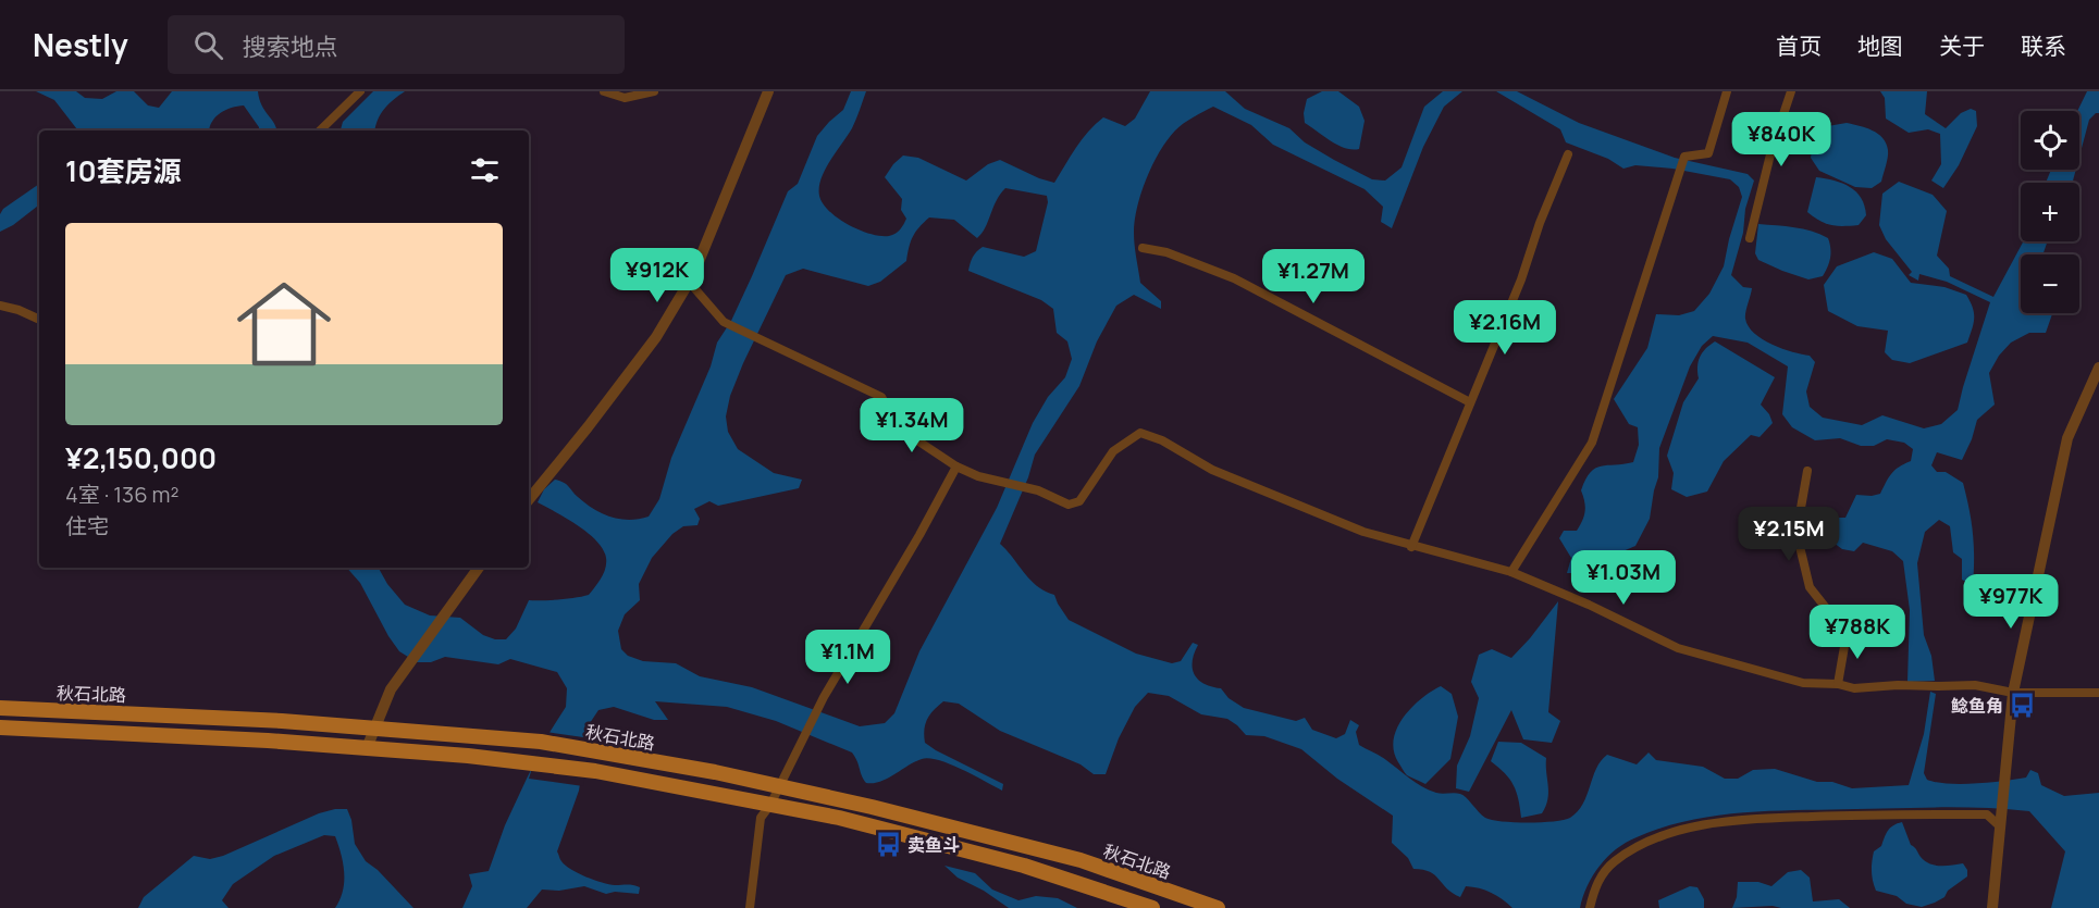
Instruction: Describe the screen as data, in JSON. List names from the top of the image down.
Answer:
{
  "streets": {
    "main road": ["秋石北路"]
  },
  "places": {
    "bus stop": ["鲶鱼角", "卖鱼斗"]
  },
  "page": {
    "header": "Nestly",
    "search": "搜索地点",
    "nav": [
      "首页",
      "地图",
      "关于",
      "联系"
    ],
    "map_buttons": ["+", "−"],
    "price": [
      "¥840K",
      "¥912K",
      "¥1.27M",
      "¥2.16M",
      "¥1.34M",
      "¥2.15M",
      "¥1.03M",
      "¥977K",
      "¥788K",
      "¥1.1M"
    ],
    "heading": "10套房源",
    "list": [
      {
        "name": "¥2,150,000",
        "note": "4室 · 136 m² · 住宅"
      }
    ]
  }
}
